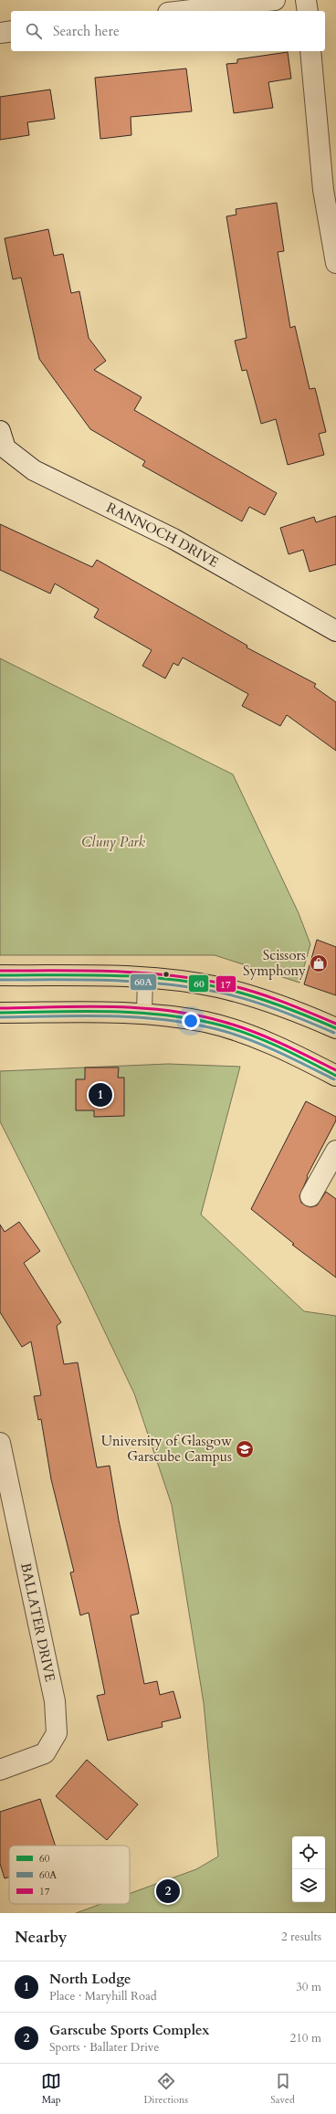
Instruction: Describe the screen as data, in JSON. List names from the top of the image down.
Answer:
{
  "streets": {
    "street": ["RANNOCH DRIVE", "BALLATER DRIVE"]
  },
  "parks": ["Cluny Park"],
  "places": {
    "shop": ["Scissors Symphony"],
    "school or university": ["University of Glasgow Garscube Campus"]
  },
  "lines": ["transit line 17", "transit line 60", "transit line 60A"],
  "legend": ["60", "60A", "17"],
  "page": {
    "search": "Search here",
    "pins": ["1", "2"],
    "heading": ["Nearby", "2 results"],
    "list": [
      {
        "mark": "1",
        "name": "North Lodge",
        "note": "Place · Maryhill Road",
        "value": "30 m"
      },
      {
        "mark": "2",
        "name": "Garscube Sports Complex",
        "note": "Sports · Ballater Drive",
        "value": "210 m"
      }
    ],
    "nav": ["Map", "Directions", "Saved"]
  }
}
